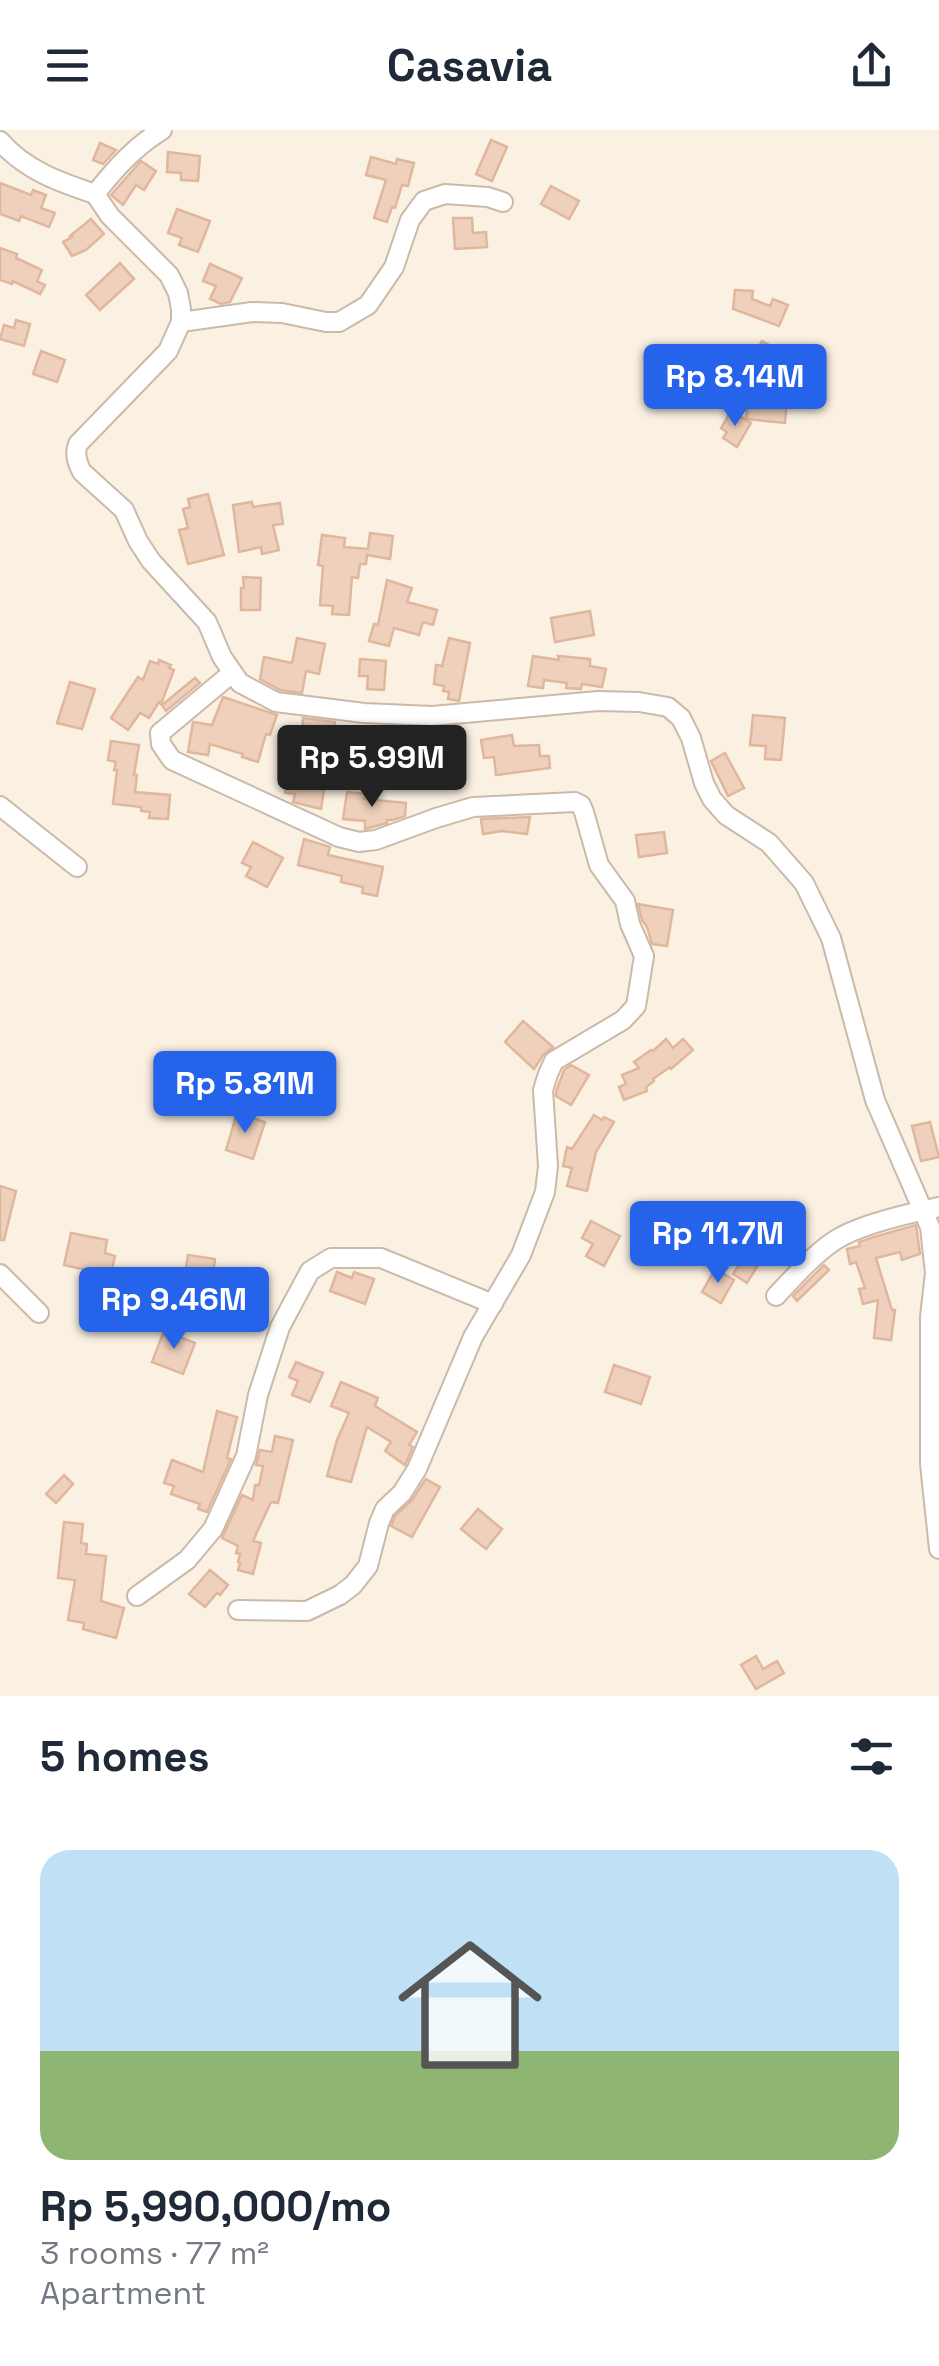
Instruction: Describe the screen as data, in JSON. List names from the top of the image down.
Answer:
{
  "page": {
    "header": "Casavia",
    "price": [
      "Rp 8.14M",
      "Rp 5.99M",
      "Rp 5.81M",
      "Rp 11.7M",
      "Rp 9.46M"
    ],
    "heading": "5 homes",
    "list": [
      {
        "name": "Rp 5,990,000/mo",
        "note": "3 rooms · 77 m² · Apartment"
      }
    ]
  }
}
